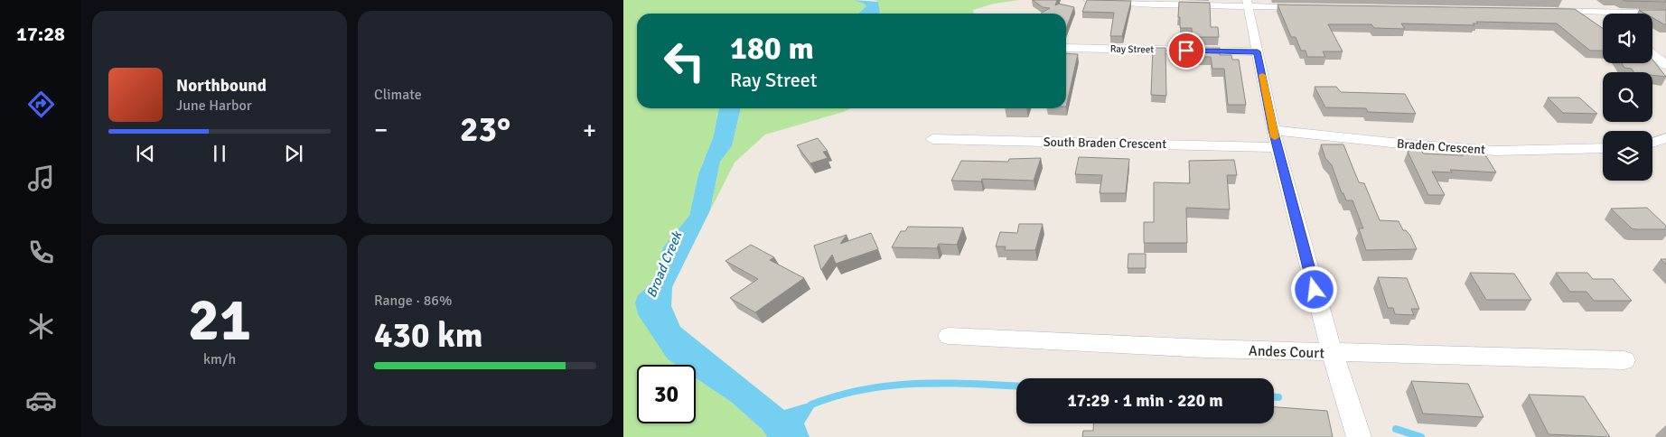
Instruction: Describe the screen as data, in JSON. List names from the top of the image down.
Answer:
{
  "streets": {
    "street": [
      "Ray Street",
      "South Braden Crescent",
      "Braden Crescent",
      "Andes Court"
    ]
  },
  "water": ["Broad Creek"],
  "page": {
    "tabs": "17:28",
    "tile": [
      "Climate",
      ["21", "km/h"],
      ["Range · 86%", "430 km"]
    ],
    "turn": ["180 m", "Ray Street"],
    "song": ["Northbound", "June Harbor"],
    "heat": ["−", "23°", "+"],
    "limit": "30",
    "trip": "17:29 · 1 min · 220 m"
  }
}
